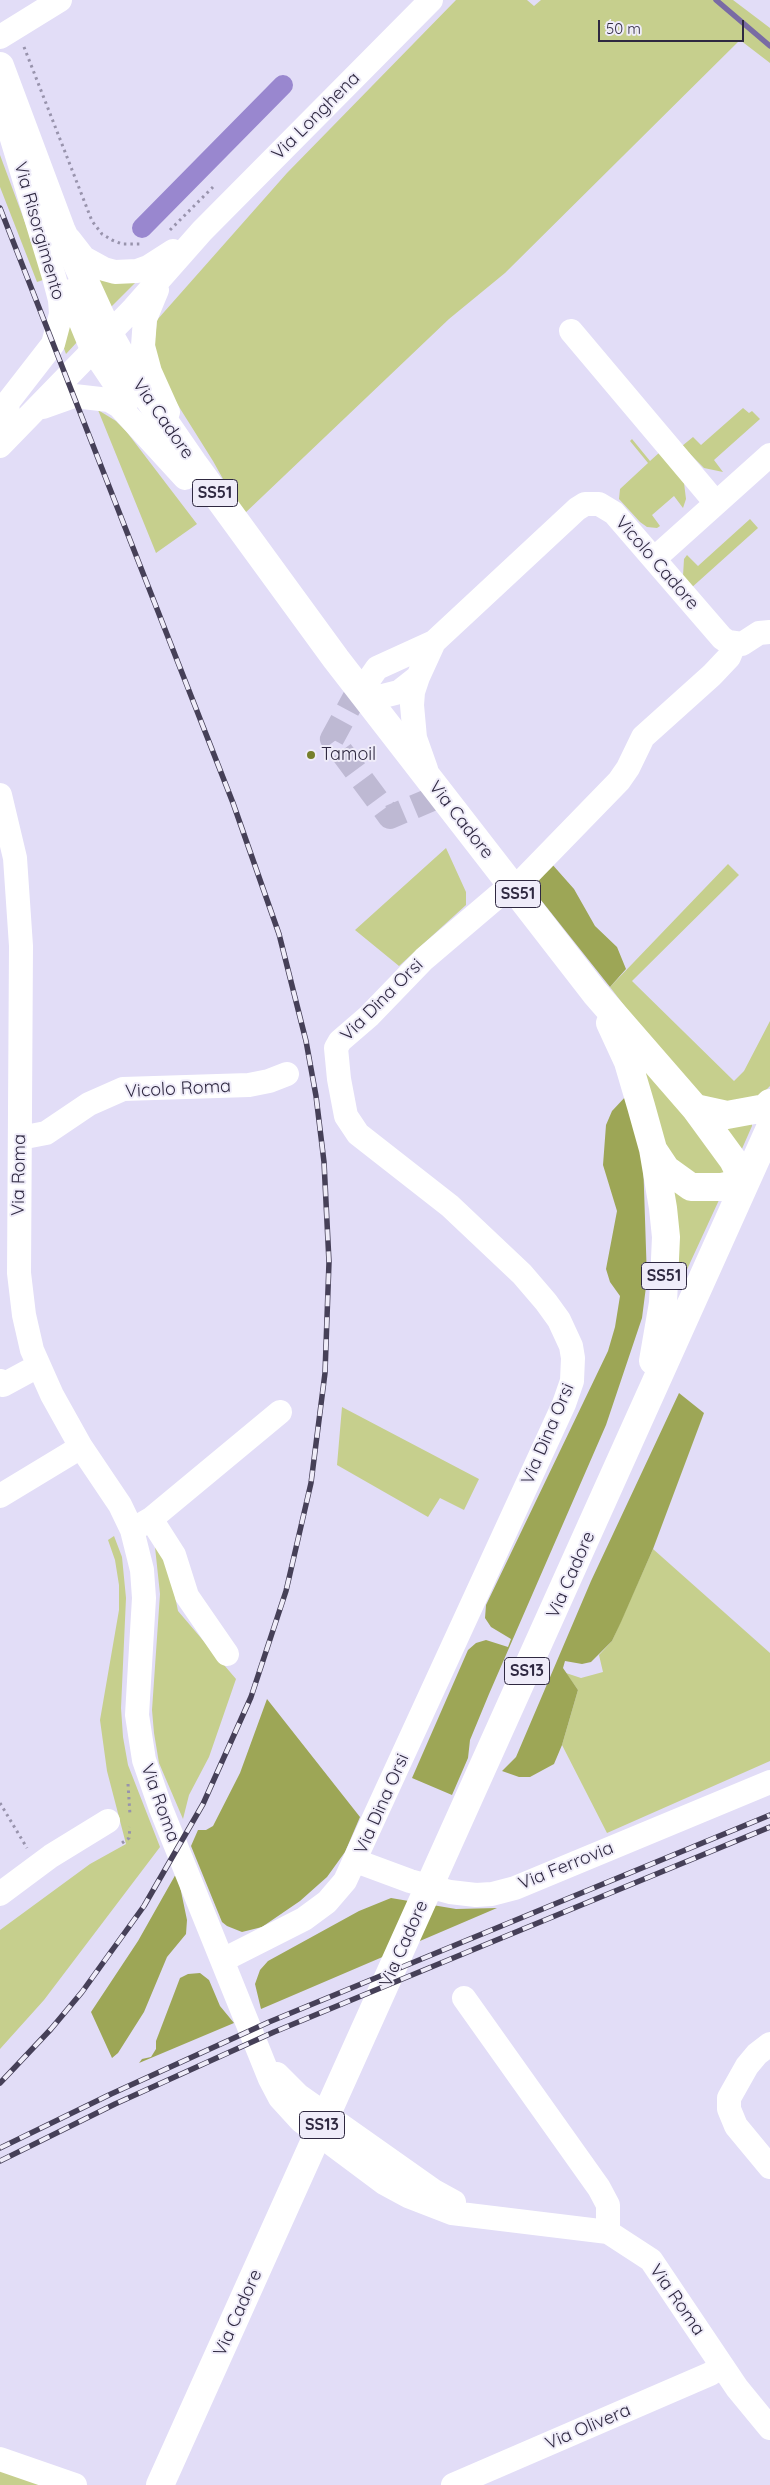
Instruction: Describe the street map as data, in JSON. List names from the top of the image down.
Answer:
{
  "streets": {
    "main road": [
      "Via Risorgimento",
      "Via Cadore",
      "SS51",
      "SS13"
    ],
    "street": [
      "Via Longhena",
      "Vicolo Cadore",
      "Via Dina Orsi",
      "Vicolo Roma",
      "Via Roma",
      "Via Ferrovia",
      "Via Olivera"
    ]
  },
  "crossings": [
    ["Via Longhena", "Via Risorgimento"],
    ["Via Longhena", "Via Cadore"],
    ["Via Risorgimento", "Via Cadore"],
    ["Via Cadore", "Vicolo Cadore"],
    ["Via Cadore", "Via Dina Orsi"],
    ["Via Cadore", "SS13"],
    ["Via Dina Orsi", "Via Roma"],
    ["Via Dina Orsi", "Via Ferrovia"],
    ["Vicolo Roma", "Via Roma"],
    ["Via Roma", "Via Olivera"]
  ],
  "places": ["Tamoil"],
  "scale_bar": "50 m"
}
